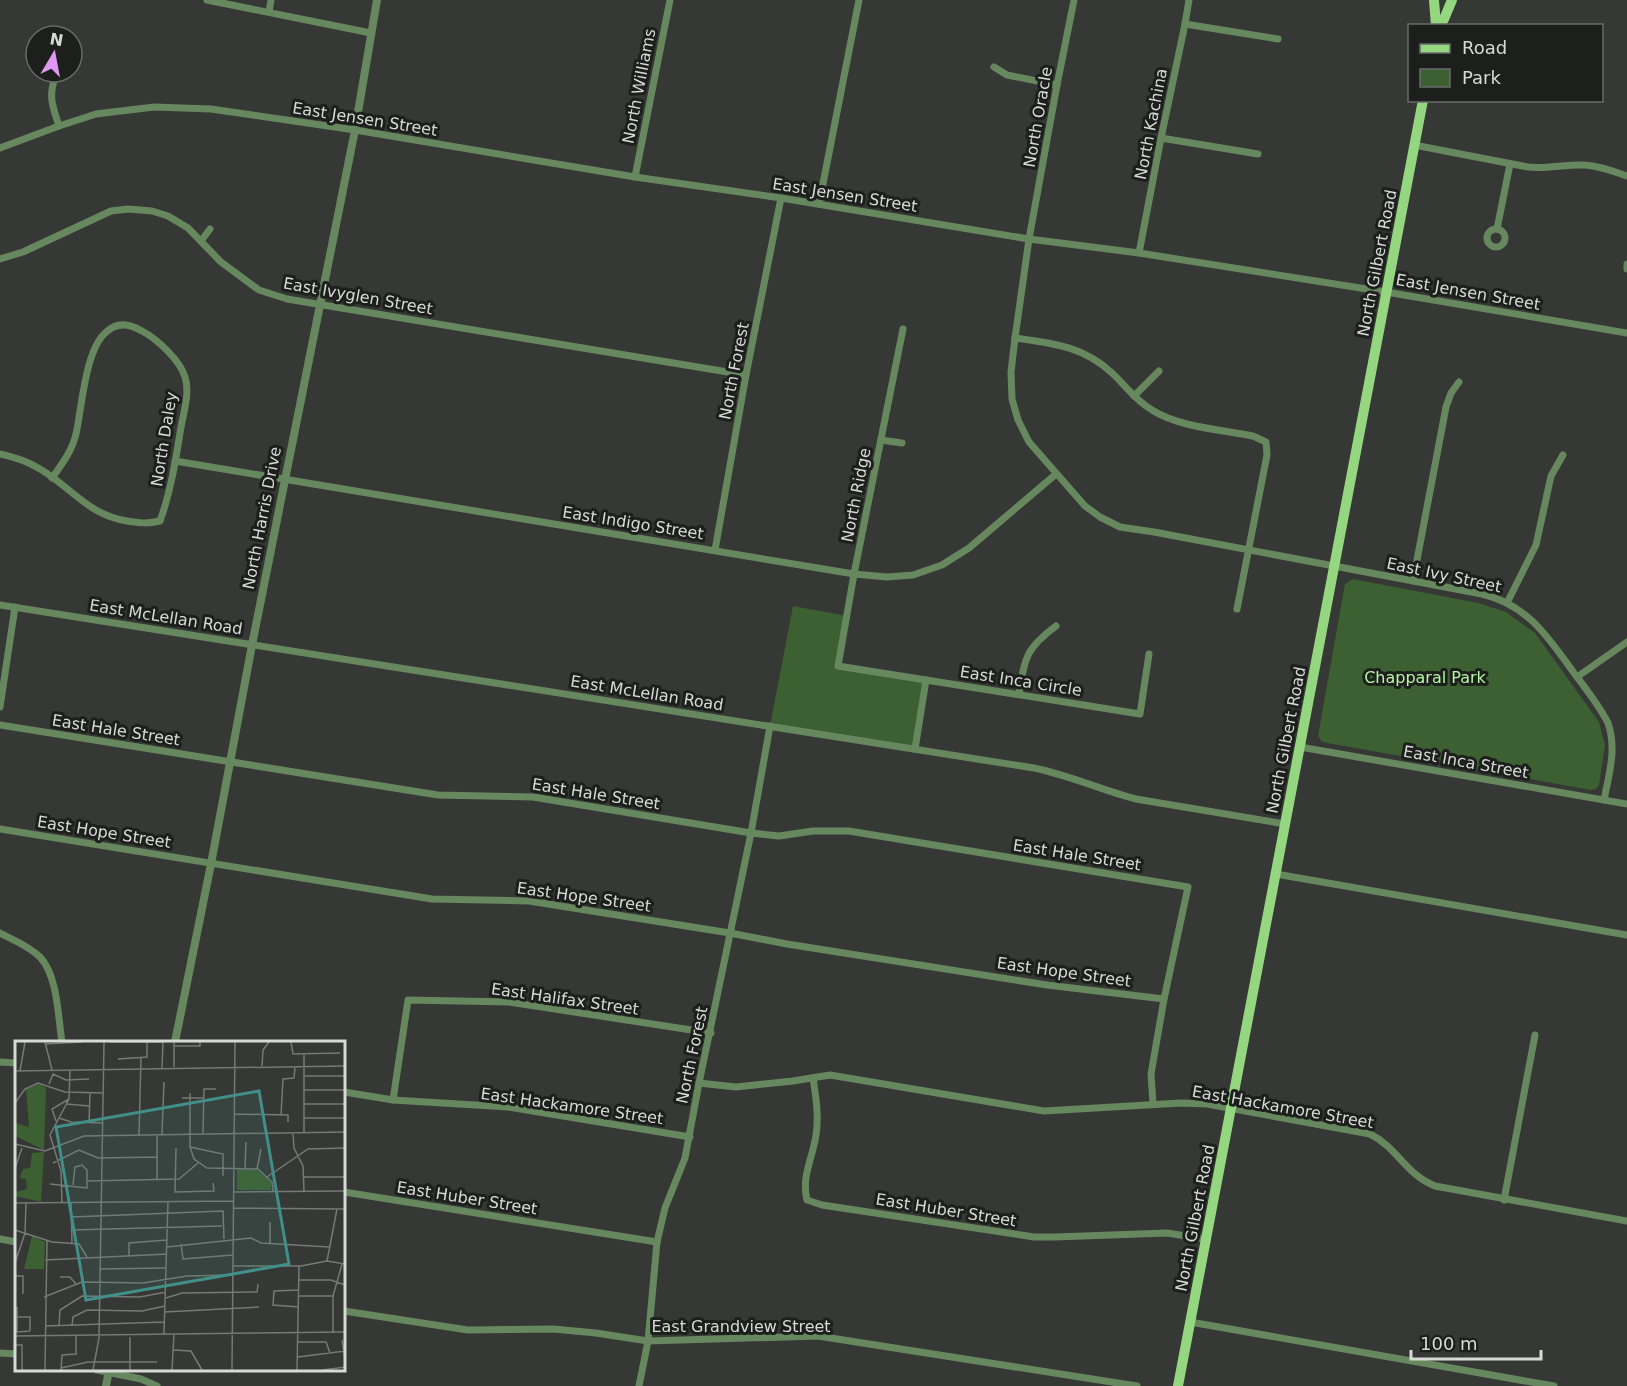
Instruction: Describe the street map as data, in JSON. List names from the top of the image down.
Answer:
{
  "streets": {
    "main road": ["North Gilbert Road"],
    "street": [
      "North Williams",
      "North Oracle",
      "East Jensen Street",
      "North Kachina",
      "East Ivyglen Street",
      "North Forest",
      "North Daley",
      "North Ridge",
      "North Harris Drive",
      "East Indigo Street",
      "East Ivy Street",
      "East McLellan Road",
      "East Inca Circle",
      "East Hale Street",
      "East Inca Street",
      "East Hope Street",
      "East Halifax Street",
      "East Hackamore Street",
      "East Huber Street",
      "East Grandview Street"
    ]
  },
  "crossings": [
    ["North Williams", "East Jensen Street"],
    ["North Oracle", "East Jensen Street"],
    ["East Jensen Street", "North Kachina"],
    ["East Jensen Street", "North Gilbert Road"],
    ["East Jensen Street", "North Forest"],
    ["East Jensen Street", "North Harris Drive"],
    ["North Gilbert Road", "East Ivy Street"],
    ["North Gilbert Road", "East McLellan Road"],
    ["North Gilbert Road", "East Inca Street"],
    ["North Gilbert Road", "East Hackamore Street"],
    ["North Gilbert Road", "East Huber Street"],
    ["East Ivyglen Street", "North Forest"],
    ["East Ivyglen Street", "North Harris Drive"],
    ["North Forest", "East Indigo Street"],
    ["North Forest", "East McLellan Road"],
    ["North Forest", "East Hale Street"],
    ["North Forest", "East Hope Street"],
    ["North Forest", "East Halifax Street"],
    ["North Forest", "East Hackamore Street"],
    ["North Forest", "East Huber Street"],
    ["North Forest", "East Grandview Street"],
    ["North Daley", "East Indigo Street"],
    ["North Ridge", "East Indigo Street"],
    ["North Ridge", "East Inca Circle"],
    ["North Harris Drive", "East Indigo Street"],
    ["North Harris Drive", "East McLellan Road"],
    ["North Harris Drive", "East Hale Street"],
    ["North Harris Drive", "East Hope Street"],
    ["East Indigo Street", "East Ivy Street"],
    ["East Ivy Street", "East Inca Street"],
    ["East Hale Street", "East Hope Street"],
    ["East Halifax Street", "East Hackamore Street"],
    ["East Hackamore Street", "East Huber Street"]
  ],
  "parks": ["Chapparal Park"],
  "legend": ["Road", "Park"],
  "scale_bar": "100 m",
  "north": "top"
}
